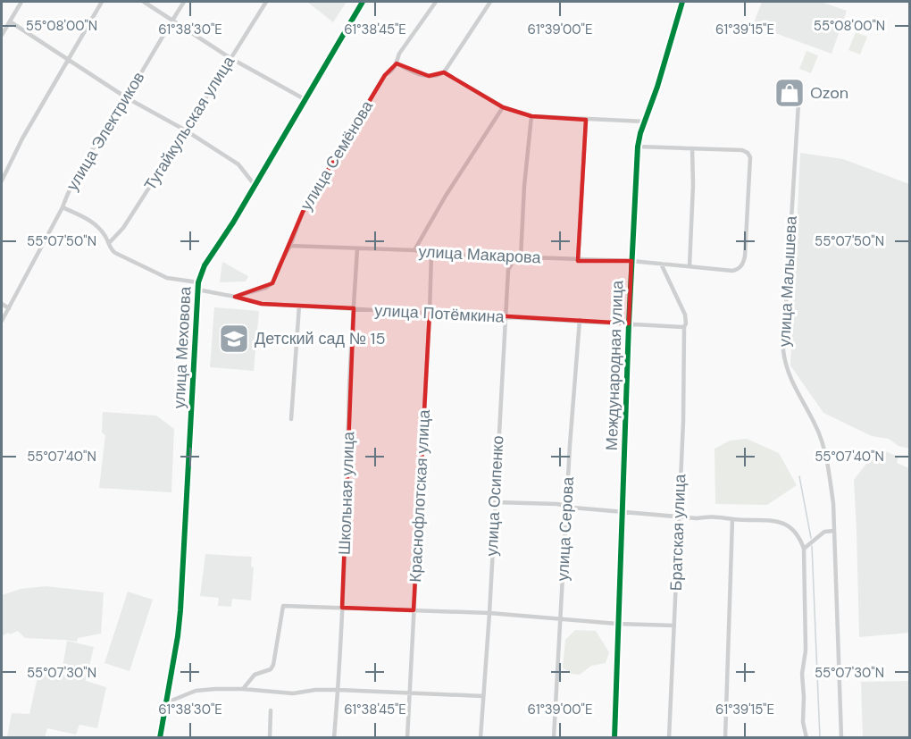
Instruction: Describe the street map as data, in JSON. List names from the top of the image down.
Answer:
{
  "streets": {
    "street": [
      "Тугайкульская улица",
      "улица Электриков",
      "улица Семёнова",
      "улица Макарова",
      "улица Малышева",
      "улица Потёмкина",
      "улица Меховова",
      "Международная улица",
      "Школьная улица",
      "Краснофлотская улица",
      "улица Осипенко",
      "улица Серова",
      "Братская улица"
    ]
  },
  "crossings": [
    ["Тугайкульская улица", "улица Потёмкина"],
    ["улица Электриков", "улица Потёмкина"],
    ["улица Семёнова", "улица Макарова"],
    ["улица Семёнова", "улица Потёмкина"],
    ["улица Макарова", "Международная улица"],
    ["улица Макарова", "Школьная улица"],
    ["улица Макарова", "Краснофлотская улица"],
    ["улица Макарова", "улица Осипенко"],
    ["улица Макарова", "Братская улица"],
    ["улица Потёмкина", "улица Меховова"],
    ["улица Потёмкина", "Международная улица"],
    ["улица Потёмкина", "Школьная улица"],
    ["улица Потёмкина", "Краснофлотская улица"],
    ["улица Потёмкина", "улица Осипенко"],
    ["улица Потёмкина", "улица Серова"],
    ["улица Потёмкина", "Братская улица"]
  ],
  "places": {
    "shop": ["Ozon"],
    "school or university": ["Детский сад № 15"]
  },
  "coordinates": [
    "55°08'00\"N",
    "61°38'30\"E",
    "61°38'45\"E",
    "61°39'00\"E",
    "61°39'15\"E",
    "55°07'50\"N",
    "55°07'40\"N",
    "55°07'30\"N"
  ]
}
